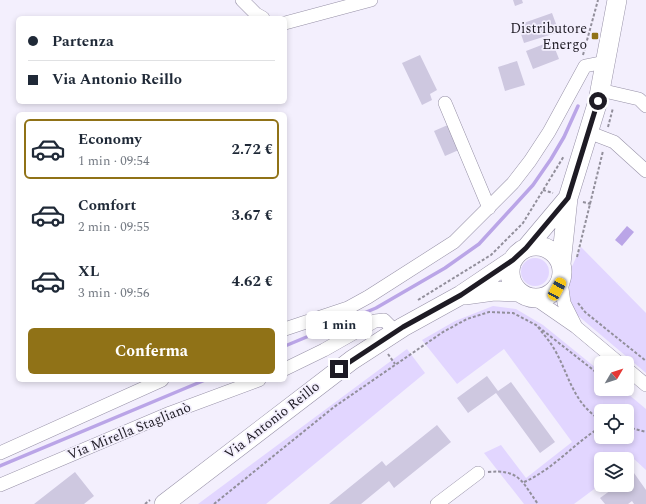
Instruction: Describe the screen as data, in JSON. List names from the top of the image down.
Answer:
{
  "streets": {
    "main road": ["Via Antonio Reillo"],
    "street": ["Via Mirella Staglianò"]
  },
  "places": {
    "transit": ["Distributore Energo"]
  },
  "north": "top right",
  "page": {
    "banner": ["Partenza", "Via Antonio Reillo"],
    "list": [
      {
        "name": "Economy",
        "note": "1 min · 09:54",
        "value": "2.72 €"
      },
      {
        "name": "Comfort",
        "note": "2 min · 09:55",
        "value": "3.67 €"
      },
      {
        "name": "XL",
        "note": "3 min · 09:56",
        "value": "4.62 €"
      }
    ],
    "bubble": "1 min",
    "buttons": "Conferma"
  }
}
